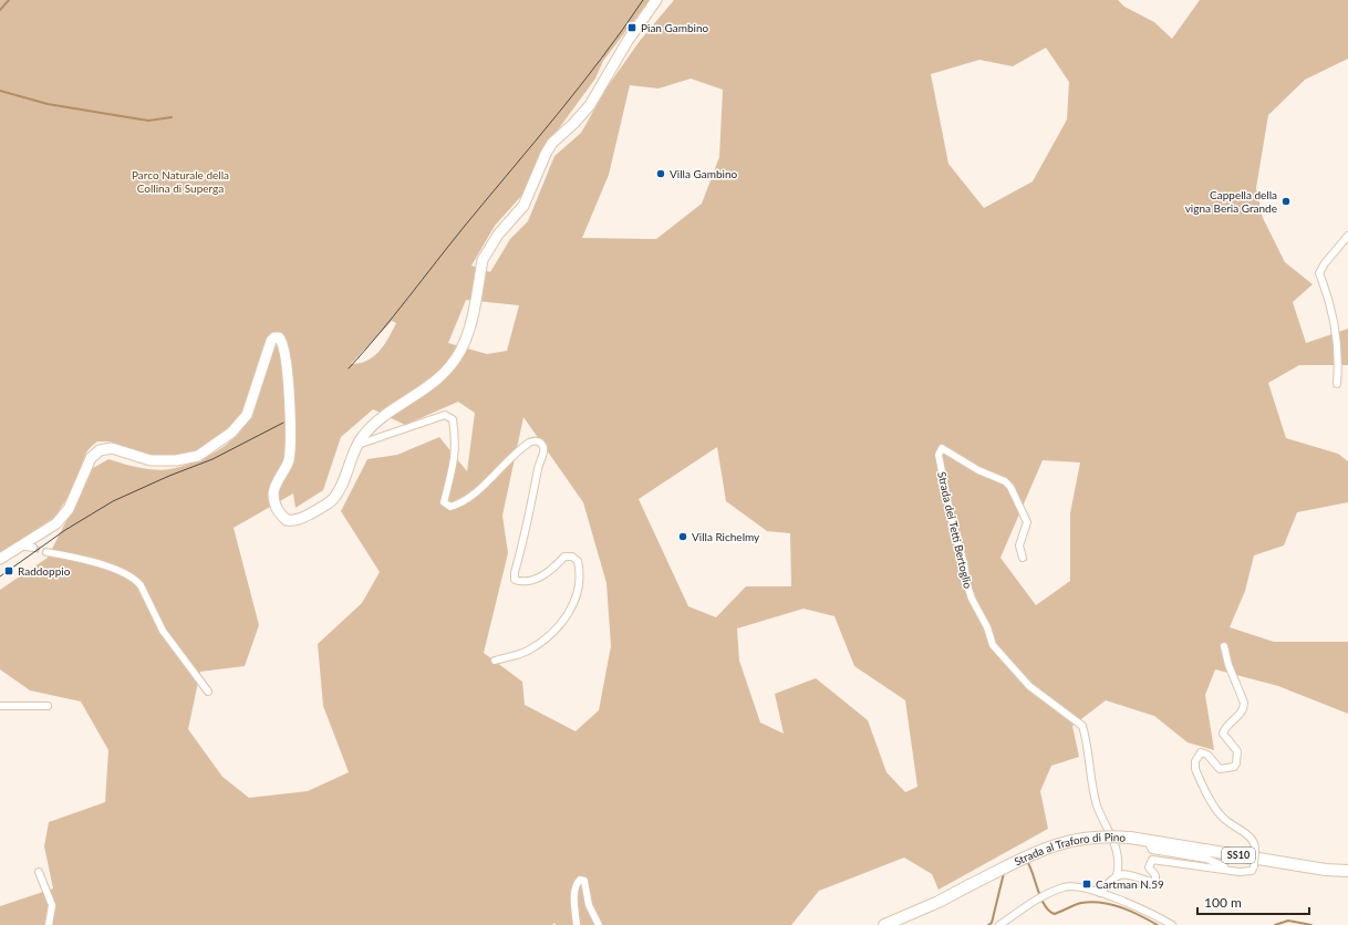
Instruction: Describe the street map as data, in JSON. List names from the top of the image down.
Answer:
{
  "streets": {
    "main road": ["Strada al Traforo di Pino", "SS10"],
    "street": ["Strada dei Tetti Bertoglio"]
  },
  "parks": ["Parco Naturale della Collina di Superga"],
  "places": {
    "transit": ["Pian Gambino", "Raddoppio", "Cartman N.59"],
    "other": ["Villa Gambino", "Cappella della vigna Beria Grande", "Villa Richelmy"]
  },
  "scale_bar": "100 m"
}
